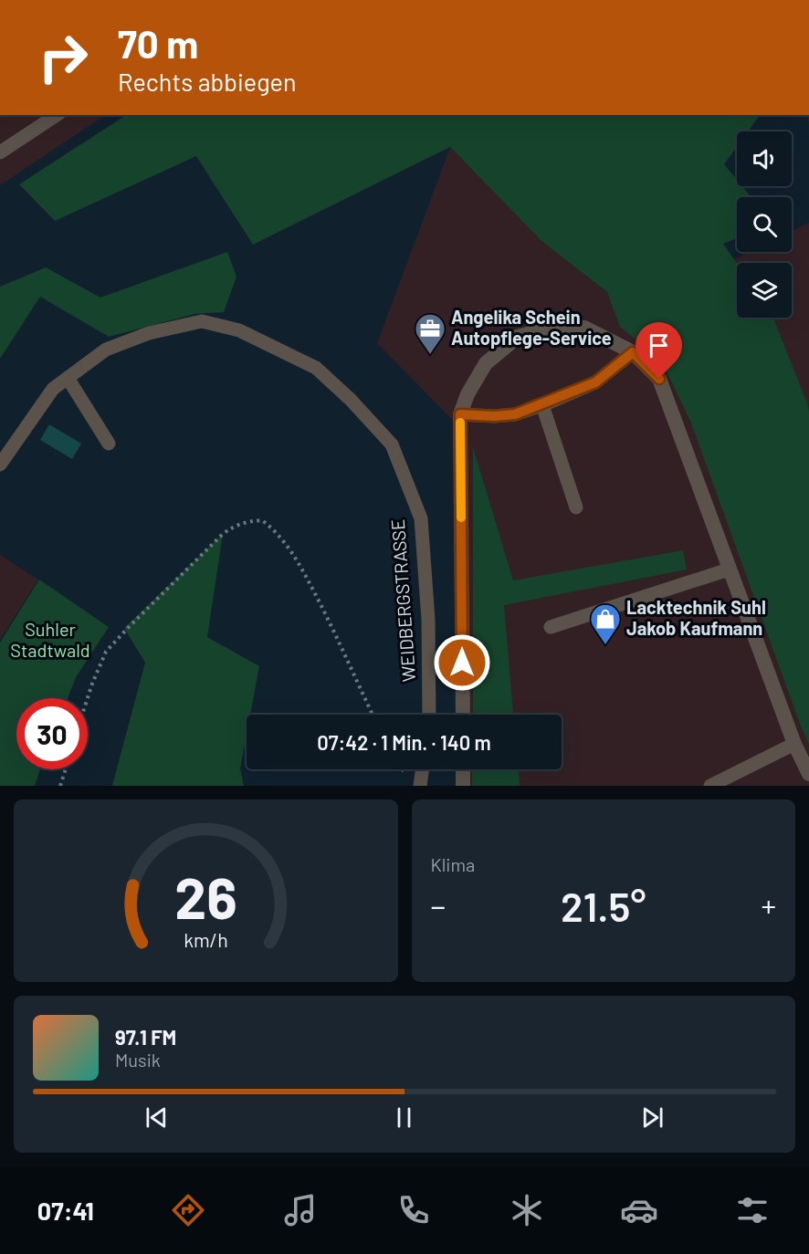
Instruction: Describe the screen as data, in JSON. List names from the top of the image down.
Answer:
{
  "streets": {
    "lane": ["WEIDBERGSTRASSE"]
  },
  "parks": ["Suhler Stadtwald"],
  "places": {
    "office": ["Angelika Schein Autopflege-Service"],
    "shop": ["Lacktechnik Suhl Jakob Kaufmann"]
  },
  "page": {
    "turn": ["70 m", "Rechts abbiegen"],
    "limit": "30",
    "trip": "07:42 · 1 Min. · 140 m",
    "tile": "Klima",
    "heat": ["−", "21.5°", "+"],
    "song": ["97.1 FM", "Musik"],
    "tabs": "07:41",
    "gauge": ["26", "km/h"]
  }
}
